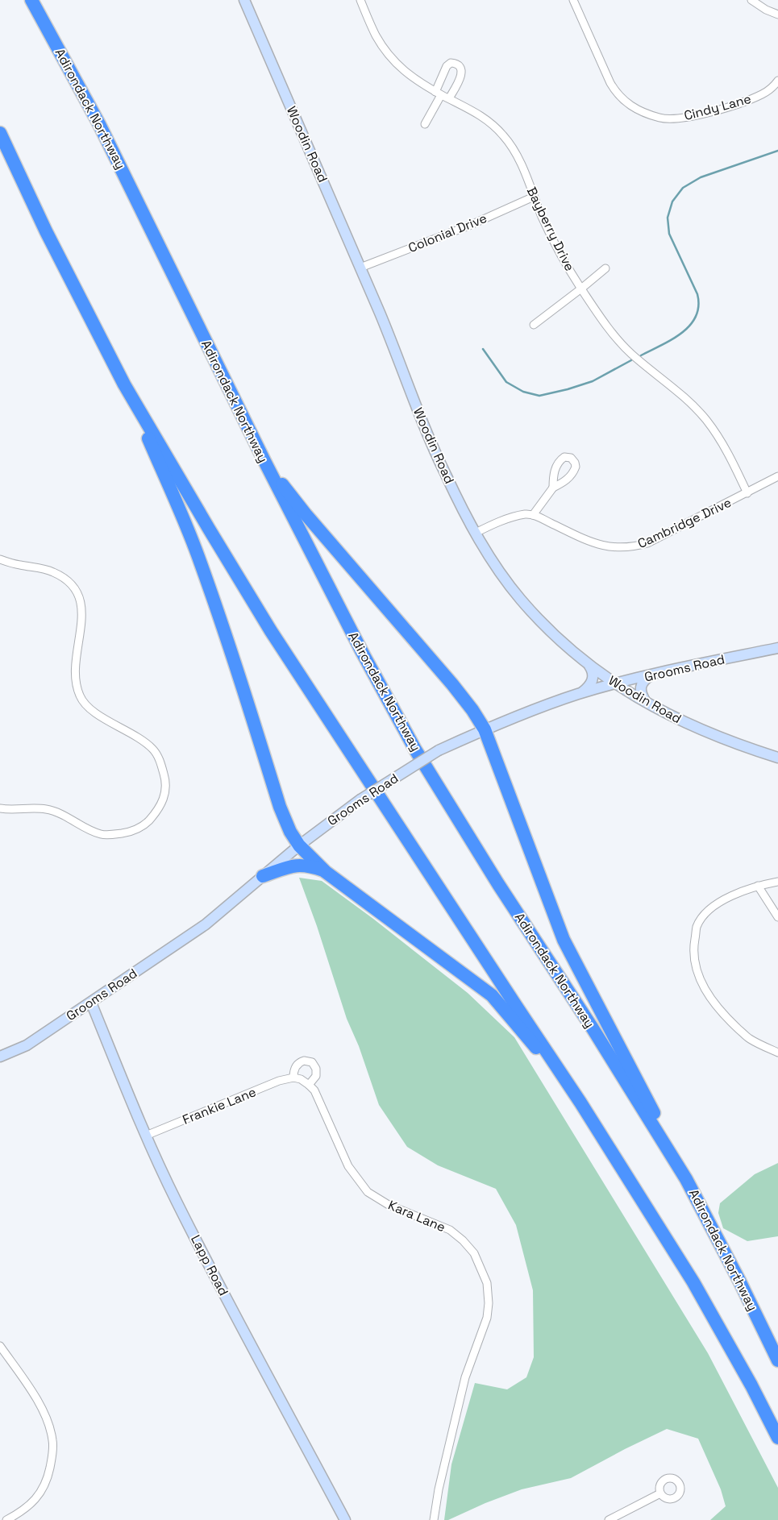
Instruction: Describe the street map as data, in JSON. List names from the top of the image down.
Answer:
{
  "streets": {
    "highway": ["Adirondack Northway"],
    "street": [
      "Cindy Lane",
      "Woodin Road",
      "Bayberry Drive",
      "Colonial Drive",
      "Cambridge Drive",
      "Grooms Road",
      "Frankie Lane",
      "Kara Lane",
      "Lapp Road"
    ]
  },
  "crossings": [
    ["Woodin Road", "Colonial Drive"],
    ["Woodin Road", "Grooms Road"],
    ["Bayberry Drive", "Colonial Drive"],
    ["Bayberry Drive", "Cambridge Drive"],
    ["Grooms Road", "Lapp Road"],
    ["Frankie Lane", "Lapp Road"]
  ]
}
